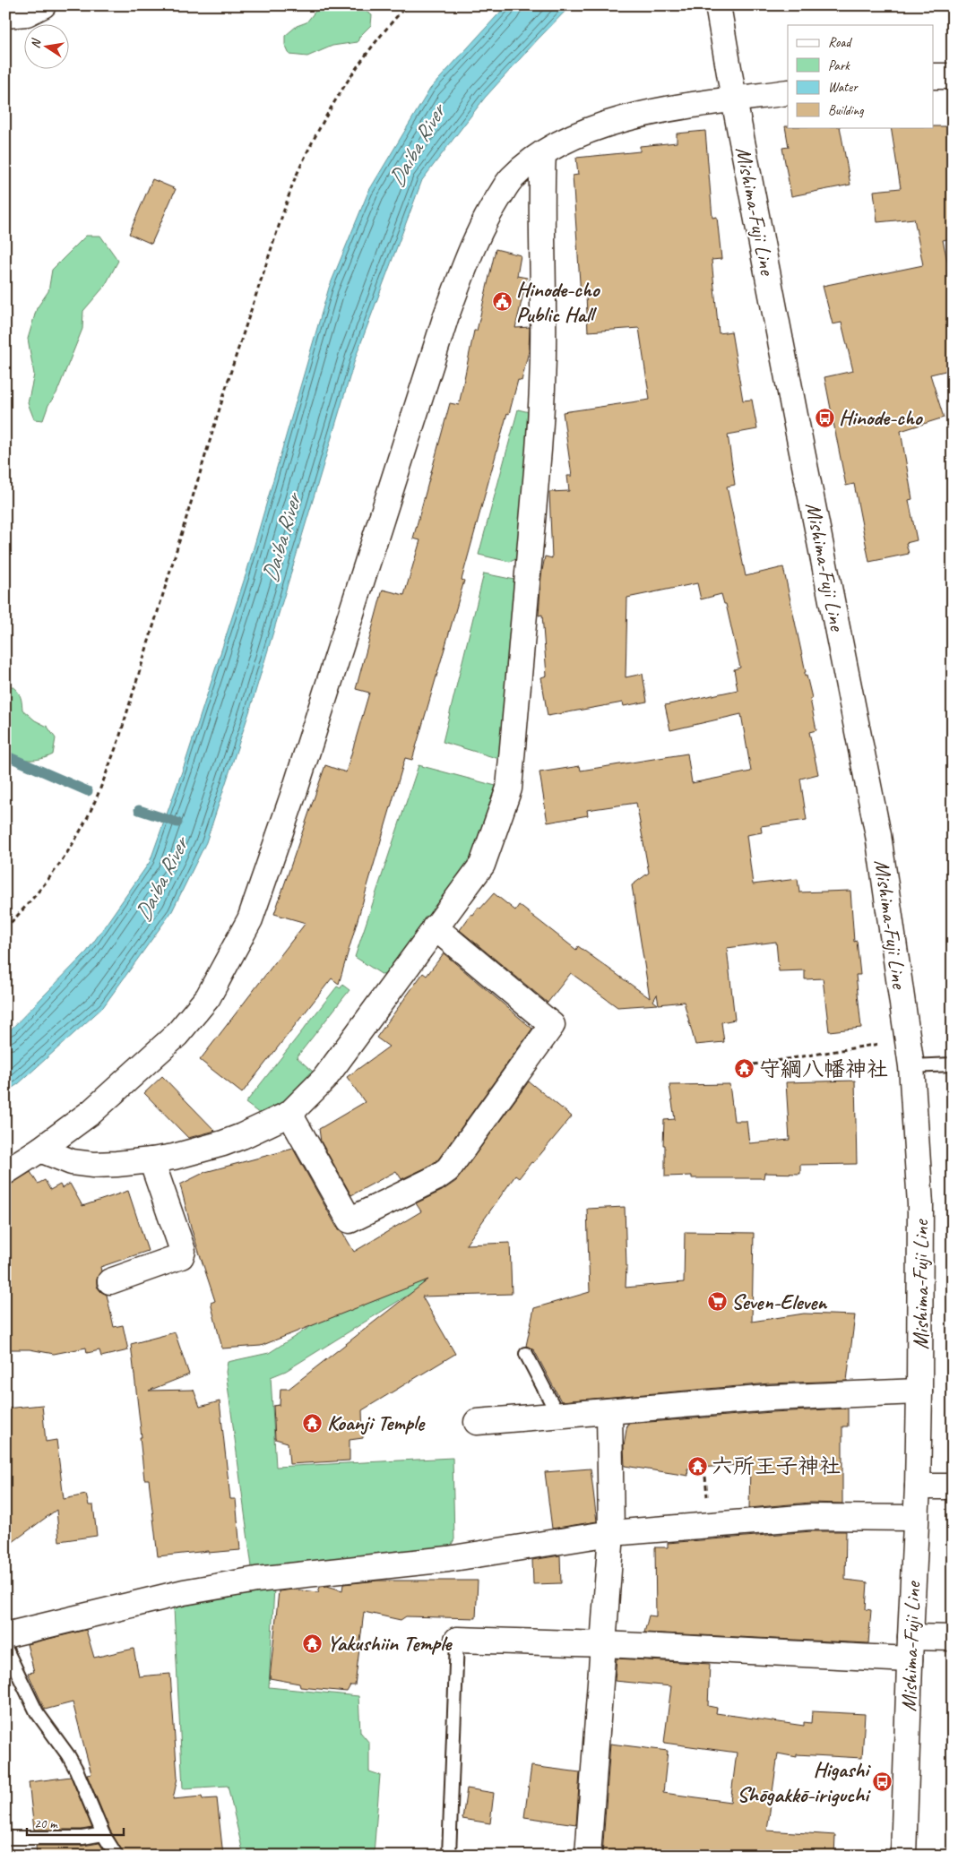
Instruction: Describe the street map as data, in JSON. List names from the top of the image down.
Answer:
{
  "streets": {
    "street": ["Mishima-Fuji Line"]
  },
  "water": ["Daiba River"],
  "places": {
    "public building": ["Hinode-cho Public Hall"],
    "bus stop": ["Hinode-cho", "Higashi Shōgakkō-iriguchi"],
    "temple": [
      "守綱八幡神社",
      "Koanji Temple",
      "六所王子神社",
      "Yakushiin Temple"
    ],
    "supermarket": ["Seven-Eleven"]
  },
  "legend": [
    "Road",
    "Park",
    "Water",
    "Building"
  ],
  "scale_bar": "20 m",
  "north": "left"
}
